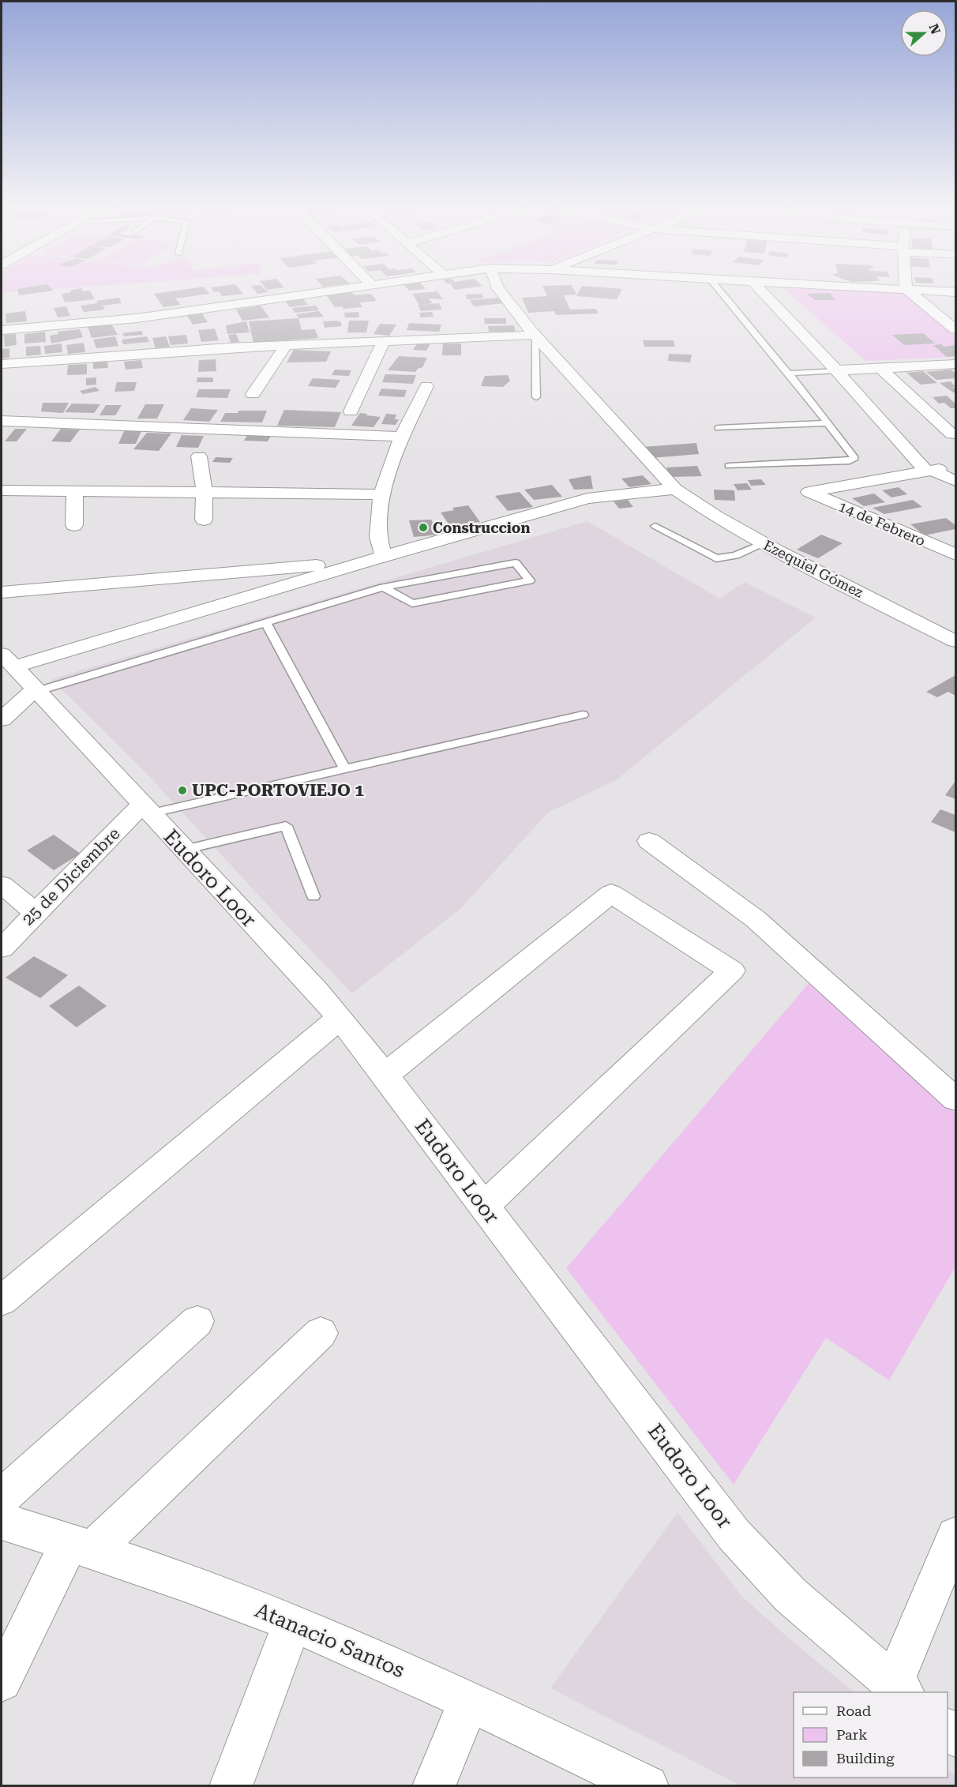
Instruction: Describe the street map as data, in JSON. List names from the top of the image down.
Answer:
{
  "streets": {
    "street": [
      "14 de Febrero",
      "Ezequiel Gómez",
      "25 de Diciembre",
      "Eudoro Loor",
      "Atanacio Santos"
    ]
  },
  "crossings": [
    ["25 de Diciembre", "Eudoro Loor"]
  ],
  "places": ["Construccion", "UPC-PORTOVIEJO 1"],
  "legend": ["Road", "Park", "Building"],
  "north": "right"
}
